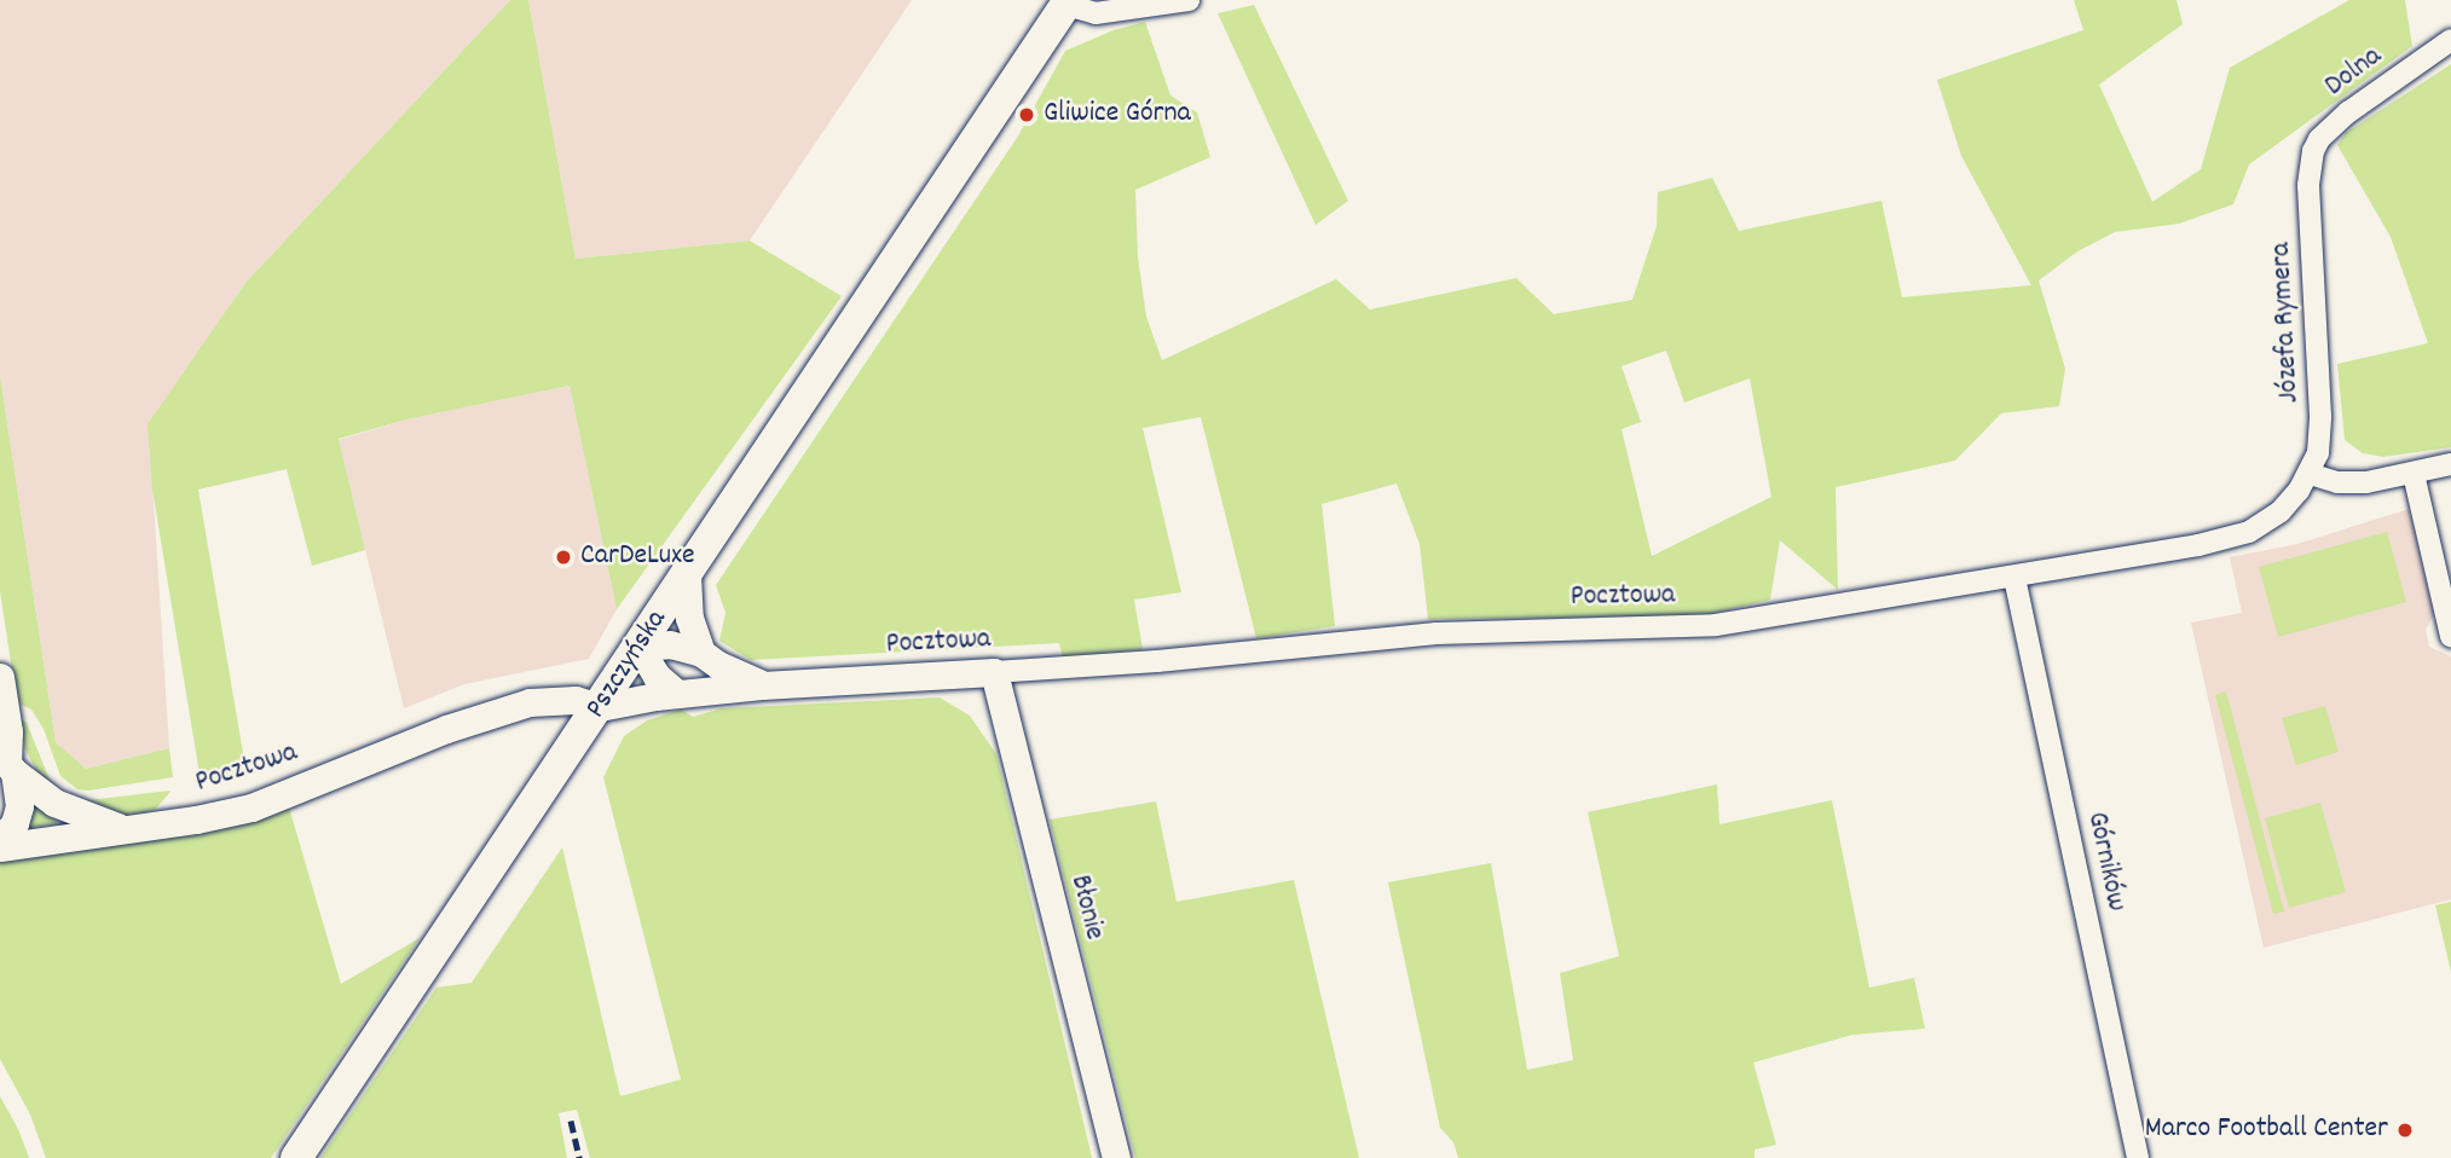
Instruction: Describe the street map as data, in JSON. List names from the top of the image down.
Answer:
{
  "streets": {
    "main road": ["Pszczyńska"],
    "street": [
      "Dolna",
      "Józefa Rymera",
      "Pocztowa",
      "Górników",
      "Błonie"
    ]
  },
  "crossings": [
    ["Dolna", "Józefa Rymera"],
    ["Józefa Rymera", "Pocztowa"],
    ["Pocztowa", "Pszczyńska"],
    ["Pocztowa", "Górników"],
    ["Pocztowa", "Błonie"]
  ],
  "places": ["Gliwice Górna", "CarDeLuxe", "Marco Football Center"]
}
